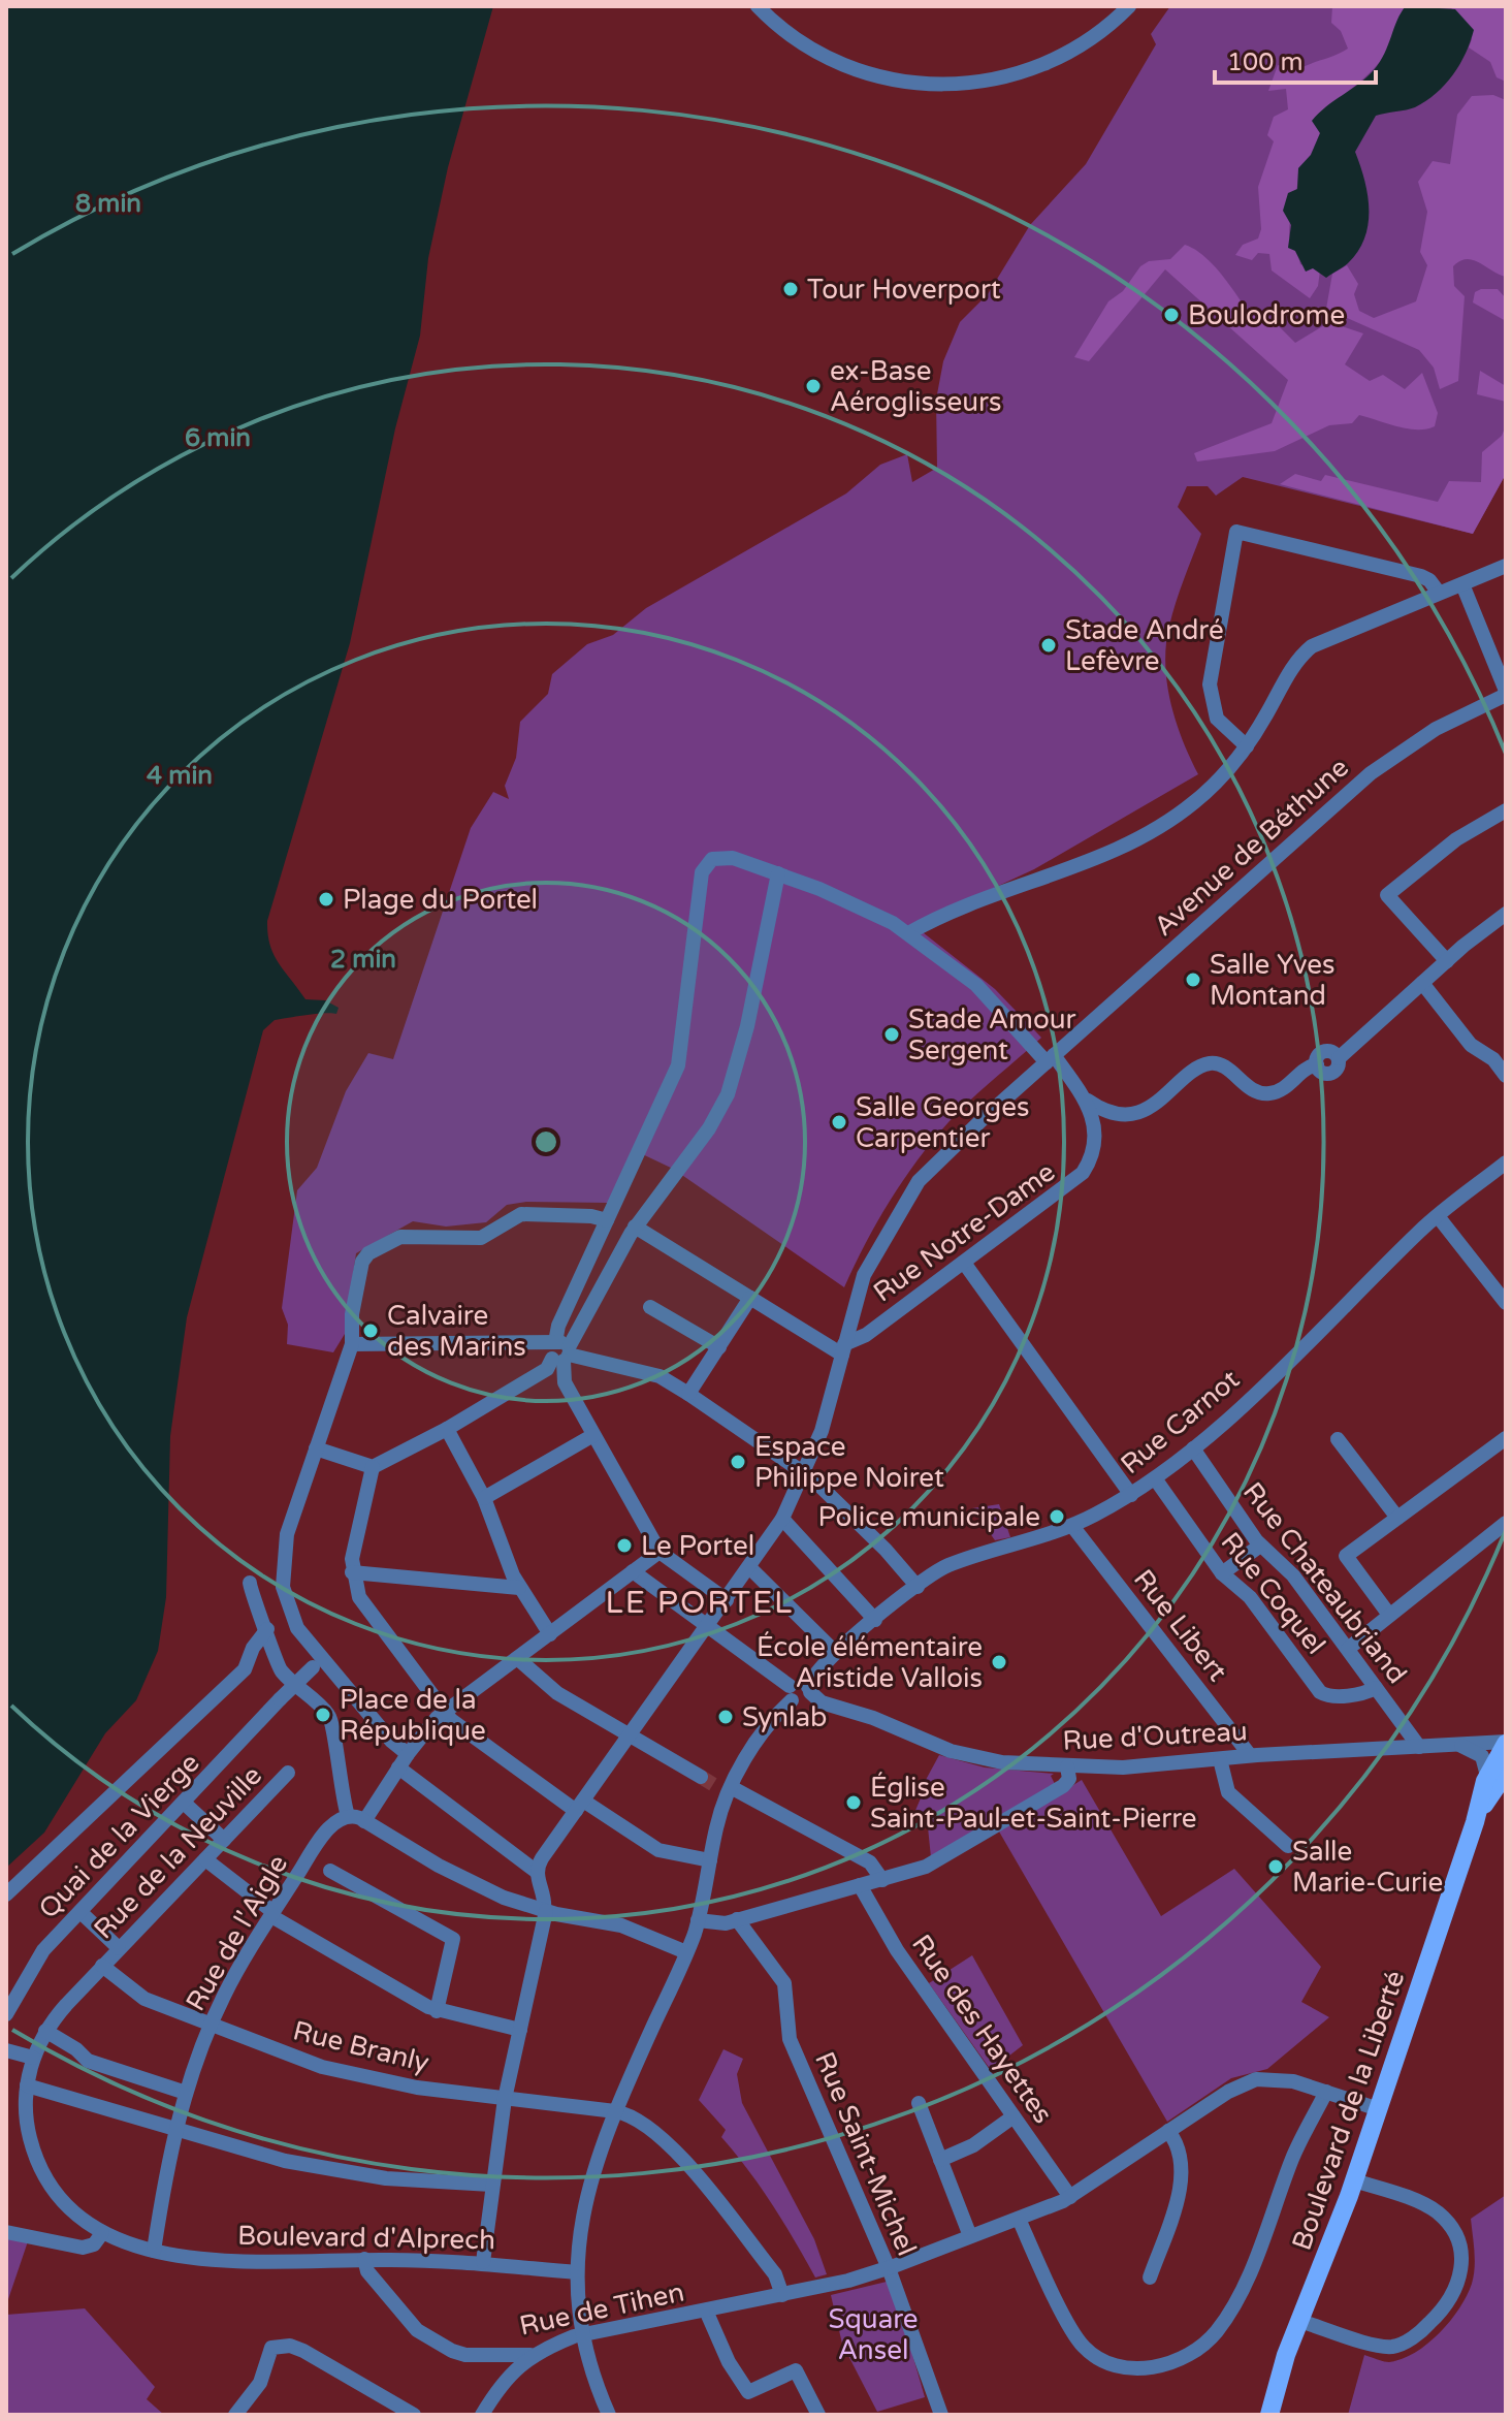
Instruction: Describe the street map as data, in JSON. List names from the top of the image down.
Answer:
{
  "streets": {
    "main road": ["Boulevard de la Liberté"],
    "street": [
      "Avenue de Béthune",
      "Rue Notre-Dame",
      "Rue Carnot",
      "Rue Chateaubriand",
      "Rue Coquel",
      "Rue Libert",
      "Rue d'Outreau",
      "Quai de la Vierge",
      "Rue de la Neuville",
      "Rue de l'Aigle",
      "Rue des Hayettes",
      "Rue Branly",
      "Rue Saint-Michel",
      "Boulevard d'Alprech",
      "Rue de Tihen"
    ]
  },
  "crossings": [
    ["Avenue de Béthune", "Rue Notre-Dame"],
    ["Rue Carnot", "Rue Chateaubriand"],
    ["Rue Carnot", "Rue Coquel"],
    ["Rue Carnot", "Rue Libert"],
    ["Rue Carnot", "Rue d'Outreau"],
    ["Rue Chateaubriand", "Rue Coquel"],
    ["Rue Chateaubriand", "Rue d'Outreau"],
    ["Rue Libert", "Rue d'Outreau"],
    ["Rue d'Outreau", "Boulevard de la Liberté"],
    ["Rue de la Neuville", "Rue Branly"],
    ["Rue de la Neuville", "Boulevard d'Alprech"],
    ["Rue de l'Aigle", "Rue Branly"],
    ["Rue de l'Aigle", "Boulevard d'Alprech"],
    ["Rue des Hayettes", "Rue de Tihen"],
    ["Rue Branly", "Rue de Tihen"],
    ["Boulevard de la Liberté", "Rue de Tihen"],
    ["Rue Saint-Michel", "Rue de Tihen"],
    ["Boulevard d'Alprech", "Rue de Tihen"]
  ],
  "districts": ["LE PORTEL"],
  "parks": ["Square Ansel"],
  "places": [
    "Tour Hoverport",
    "Boulodrome",
    "ex-Base Aéroglisseurs",
    "Stade André Lefèvre",
    "Plage du Portel",
    "Salle Yves Montand",
    "Stade Amour Sergent",
    "Salle Georges Carpentier",
    "Calvaire des Marins",
    "Espace Philippe Noiret",
    "Police municipale",
    "Le Portel",
    "École élémentaire Aristide Vallois",
    "Place de la République",
    "Synlab",
    "Église Saint-Paul-et-Saint-Pierre",
    "Salle Marie-Curie"
  ],
  "scale_bar": "100 m",
  "rings": [
    "8 min",
    "6 min",
    "4 min",
    "2 min"
  ]
}
